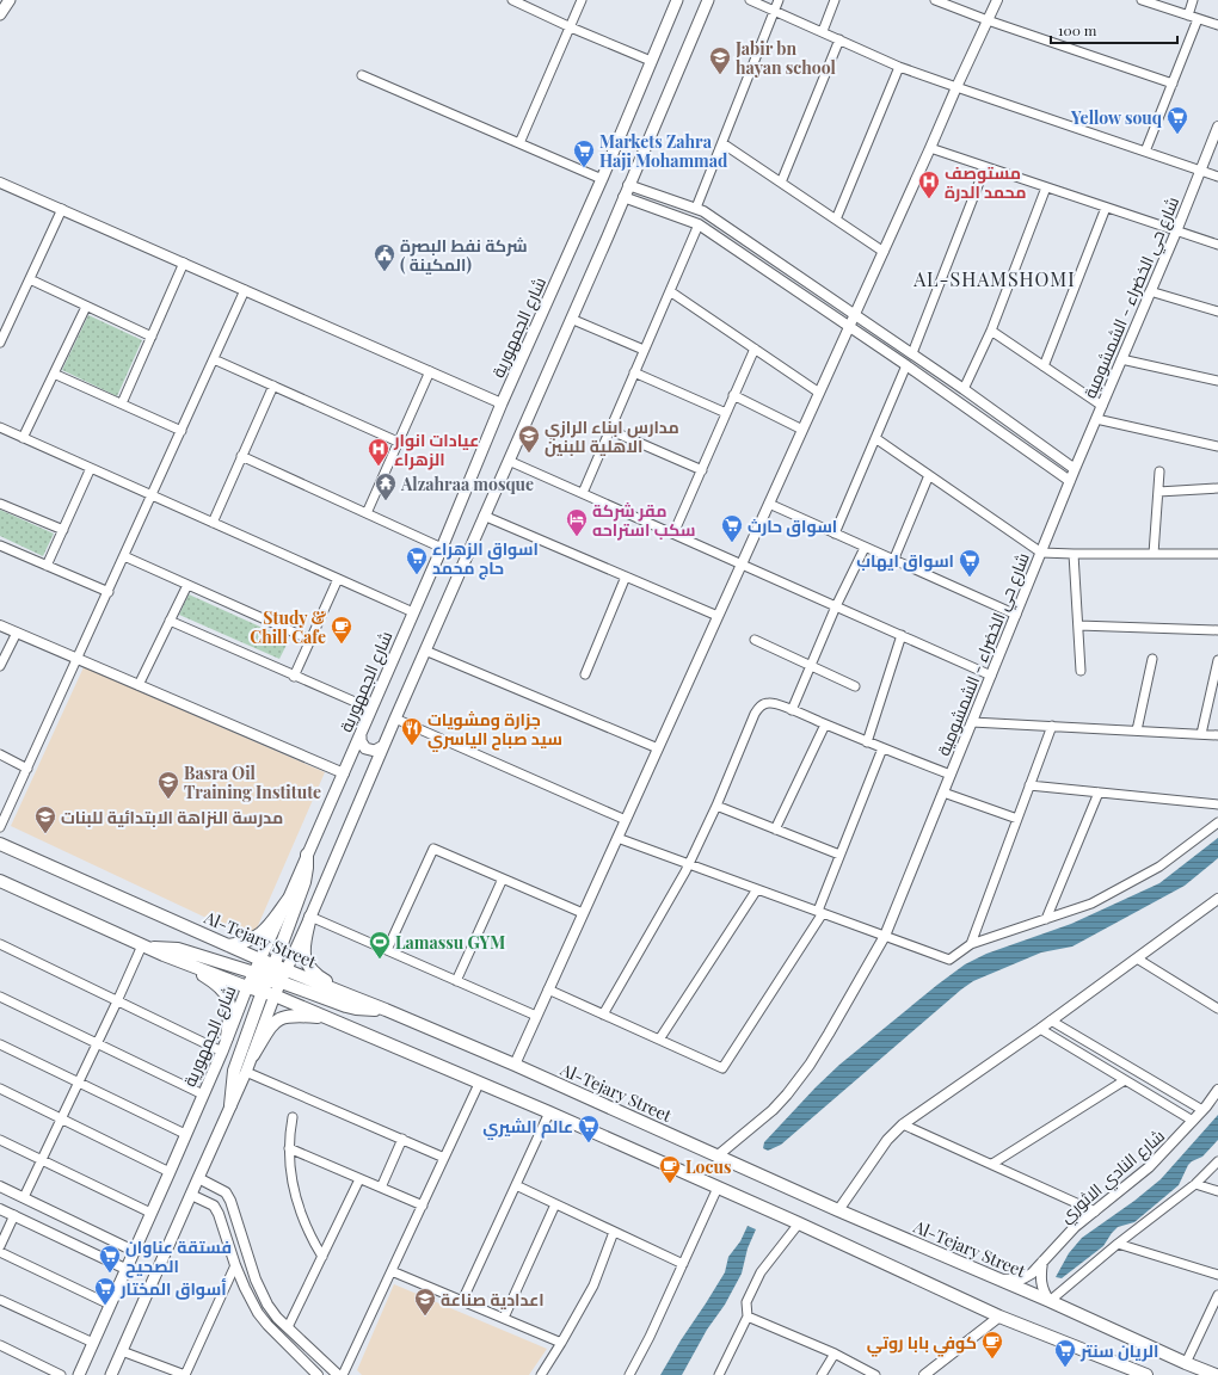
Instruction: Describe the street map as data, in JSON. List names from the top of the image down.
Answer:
{
  "streets": {
    "main road": ["شارع الجمهورية", "Al-Tejary Street"],
    "street": ["شارع حي الخضراء - الشمشومية", "شارع النادي الاثوري"]
  },
  "crossings": [
    ["شارع حي الخضراء - الشمشومية", "Al-Tejary Street"],
    ["شارع الجمهورية", "Al-Tejary Street"],
    ["Al-Tejary Street", "شارع النادي الاثوري"]
  ],
  "districts": ["AL-SHAMSHOMI"],
  "places": {
    "school or university": [
      "Jabir bn hayan school",
      "مدارس ابناء الرازي الاهلية للبنين",
      "Basra Oil Training Institute",
      "مدرسة النزاهة الابتدائية للبنات",
      "اعدادية صناعة"
    ],
    "supermarket": [
      "Yellow souq",
      "Markets Zahra Haji Mohammad",
      "اسواق حارث",
      "اسواق الزهراء حاج محمد",
      "اسواق ايهاب",
      "عالم الشيري",
      "فستقة عناوان الصحيح",
      "أسواق المختار",
      "الريان سنتر"
    ],
    "hospital": ["مستوصف محمد الدرة", "عيادات انوار الزهراء"],
    "public building": ["شركة نفط البصرة ( المكينة)"],
    "temple": ["Alzahraa mosque"],
    "hotel": ["مقر شركة سكب استراحه"],
    "cafe": ["Study & Chill Cafe", "Locus", "كوفي بابا روتي"],
    "restaurant": ["جزارة ومشويات سيد صباح الياسري"],
    "sports": ["Lamassu GYM"]
  },
  "scale_bar": "100 m"
}
